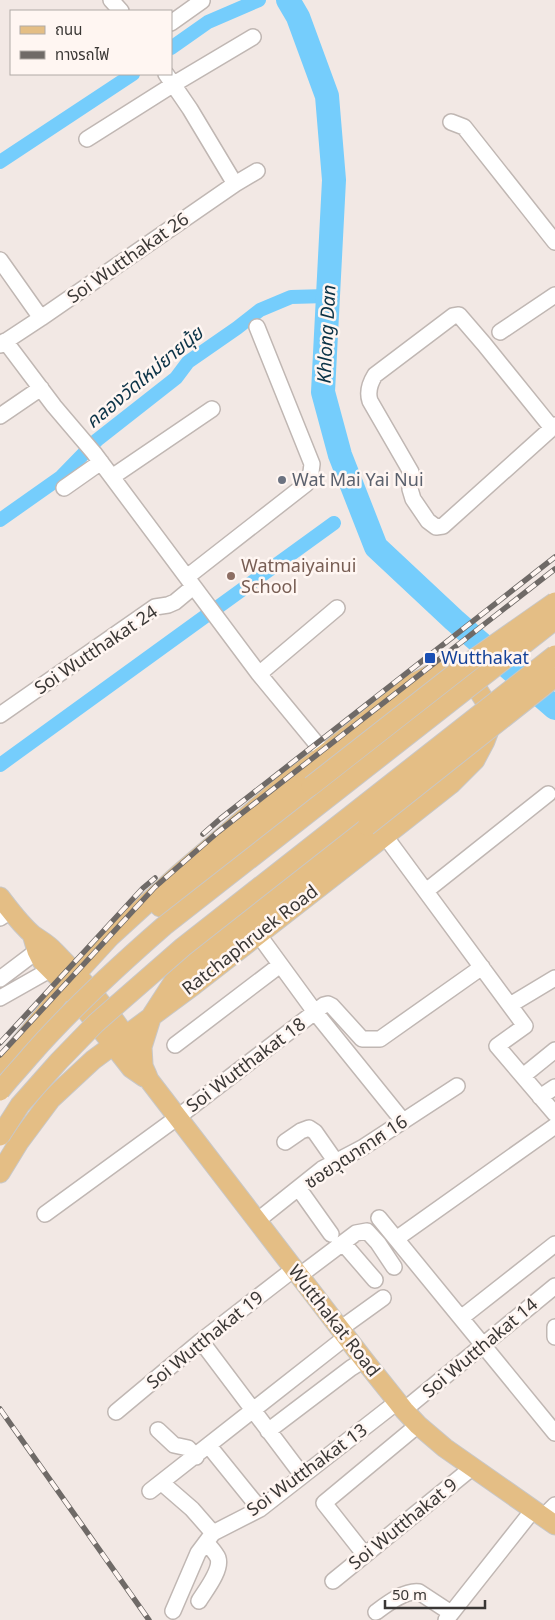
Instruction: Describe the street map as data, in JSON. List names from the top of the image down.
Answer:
{
  "streets": {
    "main road": ["Ratchaphruek Road", "Wutthakat Road"],
    "street": [
      "Soi Wutthakat 26",
      "Soi Wutthakat 24",
      "Soi Wutthakat 18",
      "ซอยวุฒากาศ 16",
      "Soi Wutthakat 19",
      "Soi Wutthakat 14",
      "Soi Wutthakat 13",
      "Soi Wutthakat 9"
    ]
  },
  "crossings": [
    ["Ratchaphruek Road", "Wutthakat Road"],
    ["Soi Wutthakat 18", "Wutthakat Road"],
    ["ซอยวุฒากาศ 16", "Wutthakat Road"],
    ["Wutthakat Road", "Soi Wutthakat 19"],
    ["Wutthakat Road", "Soi Wutthakat 14"],
    ["Wutthakat Road", "Soi Wutthakat 13"],
    ["Wutthakat Road", "Soi Wutthakat 9"],
    ["Soi Wutthakat 14", "Soi Wutthakat 13"]
  ],
  "water": ["Khlong Dan", "คลองวัดใหม่ยายนุ้ย"],
  "places": {
    "other": ["Wat Mai Yai Nui", "Watmaiyainui School"],
    "transit": ["Wutthakat"]
  },
  "legend": ["ถนน", "ทางรถไฟ"],
  "scale_bar": "50 m"
}
